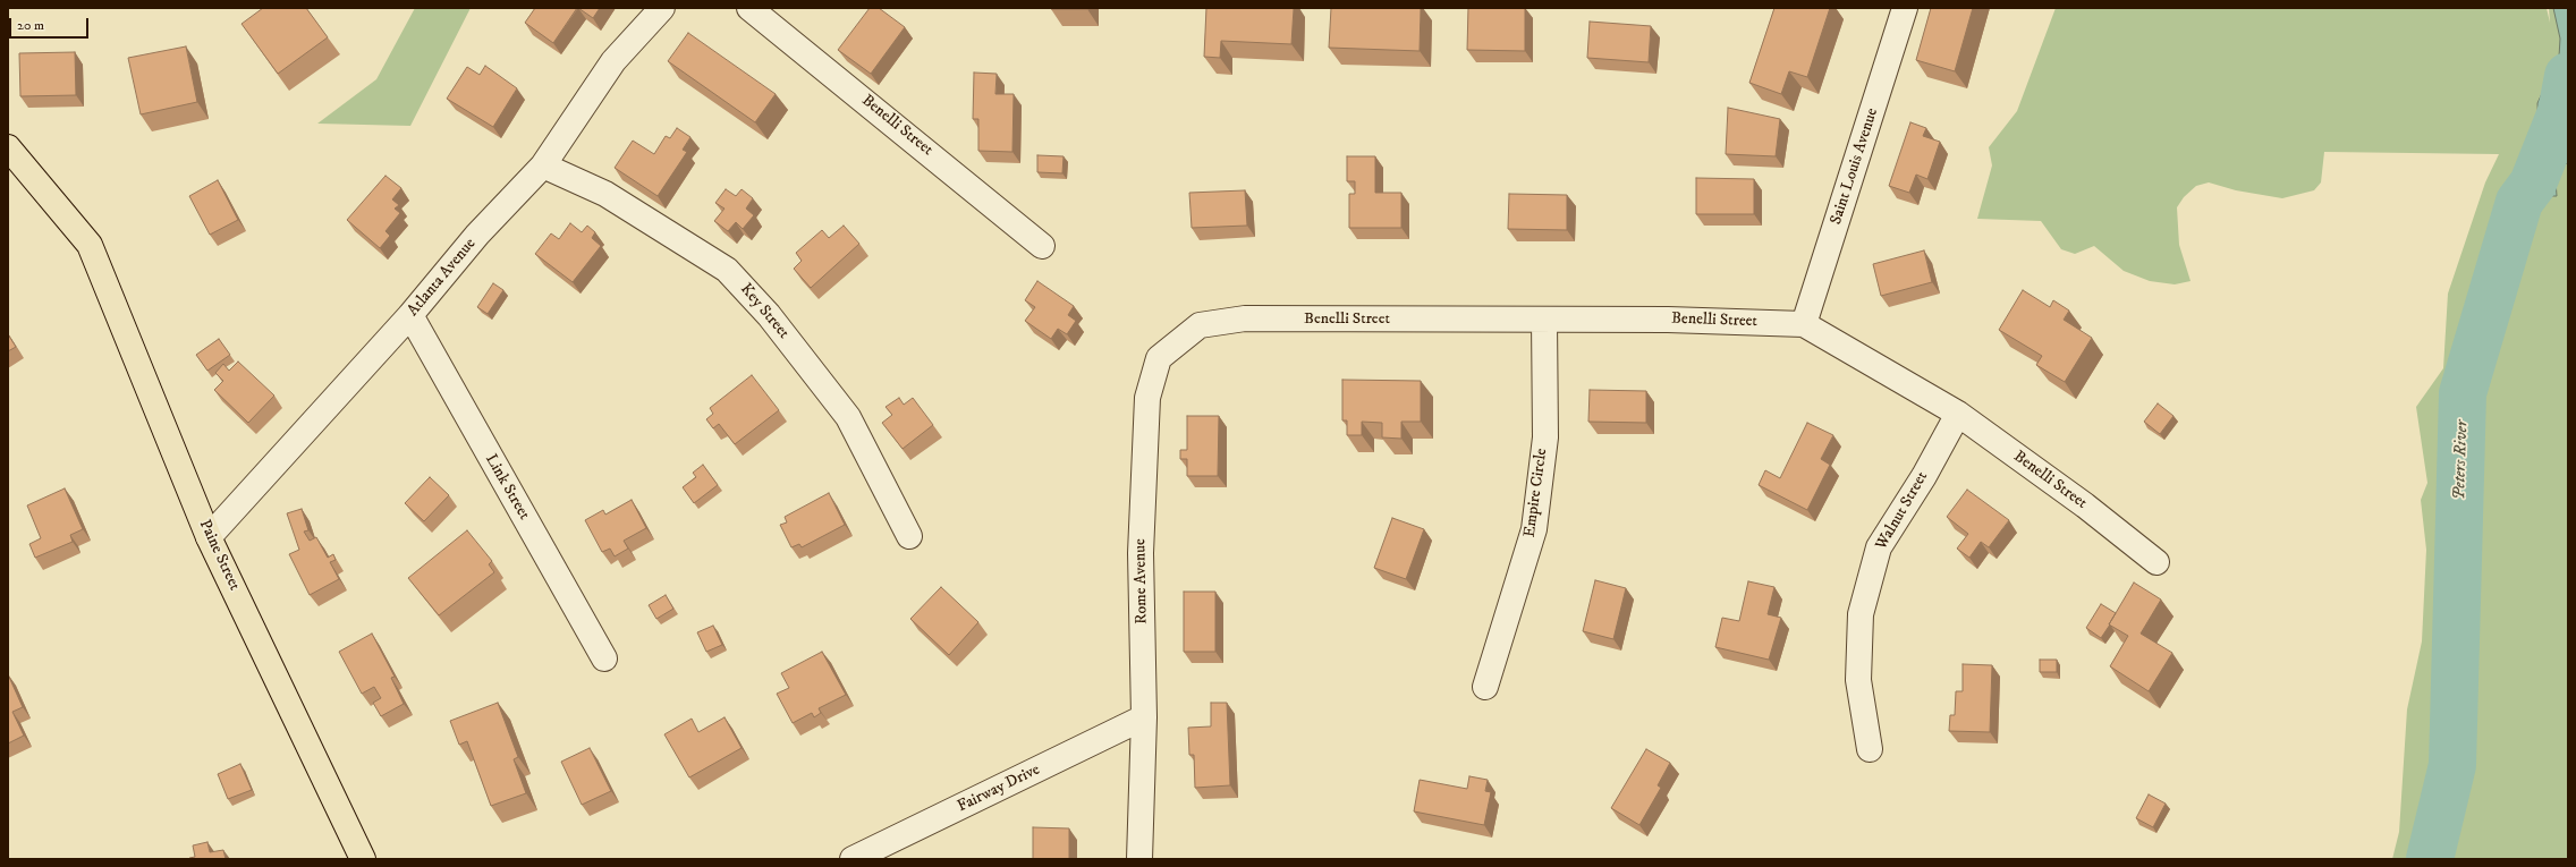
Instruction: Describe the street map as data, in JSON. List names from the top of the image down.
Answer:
{
  "streets": {
    "main road": ["Paine Street"],
    "street": [
      "Benelli Street",
      "Saint Louis Avenue",
      "Atlanta Avenue",
      "Key Street",
      "Link Street",
      "Empire Circle",
      "Walnut Street",
      "Rome Avenue",
      "Fairway Drive"
    ]
  },
  "crossings": [
    ["Benelli Street", "Saint Louis Avenue"],
    ["Benelli Street", "Empire Circle"],
    ["Benelli Street", "Walnut Street"],
    ["Benelli Street", "Rome Avenue"],
    ["Atlanta Avenue", "Key Street"],
    ["Atlanta Avenue", "Link Street"],
    ["Atlanta Avenue", "Paine Street"],
    ["Rome Avenue", "Fairway Drive"]
  ],
  "water": ["Peters River"],
  "scale_bar": "20 m"
}
